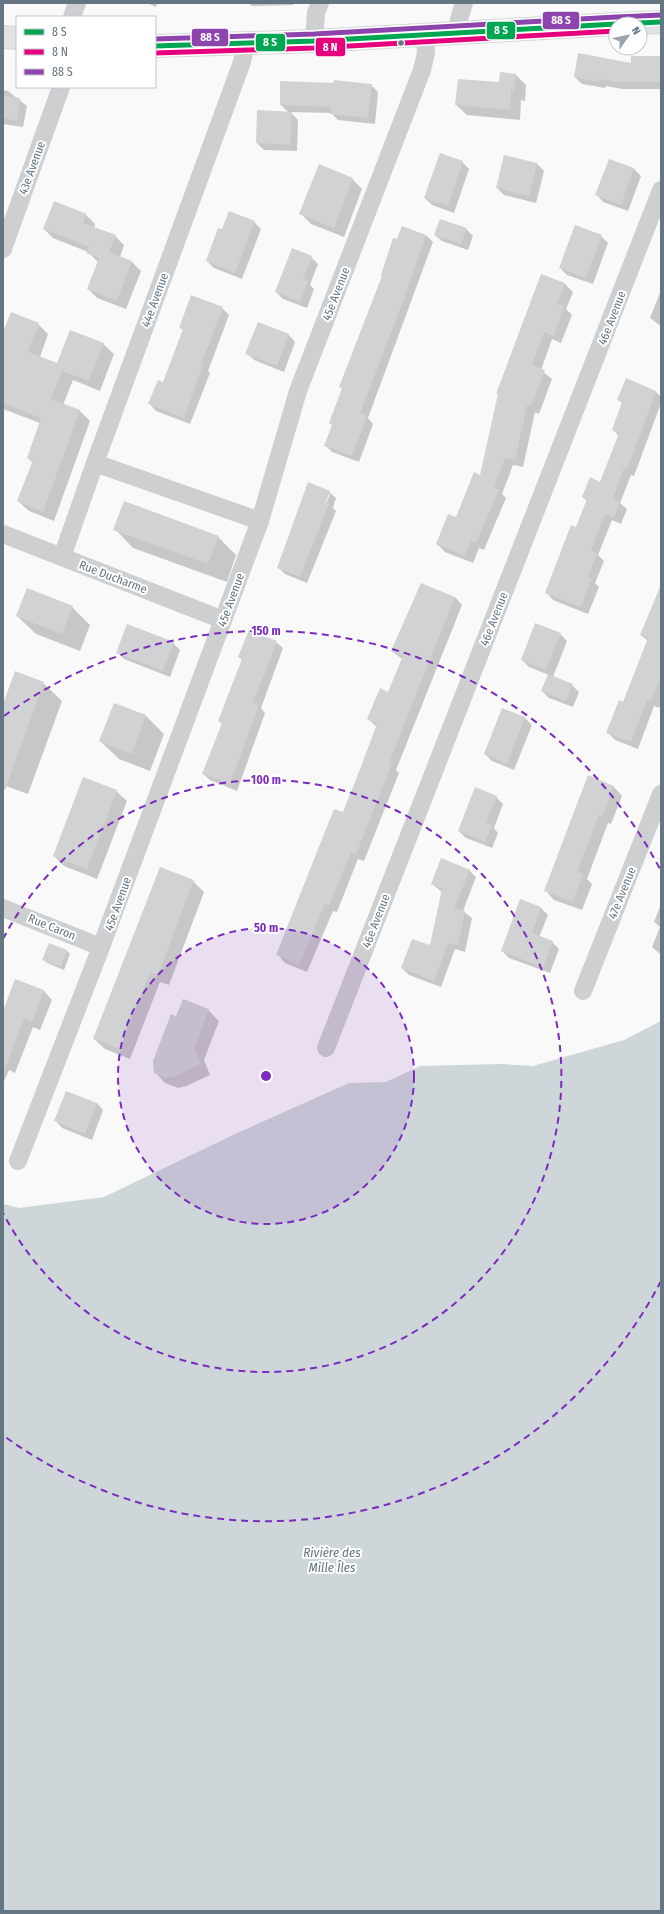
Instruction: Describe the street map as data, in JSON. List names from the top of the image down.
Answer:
{
  "streets": {
    "street": [
      "43e Avenue",
      "45e Avenue",
      "44e Avenue",
      "46e Avenue",
      "Rue Ducharme",
      "47e Avenue",
      "Rue Caron"
    ]
  },
  "crossings": [
    ["45e Avenue", "Rue Ducharme"],
    ["45e Avenue", "Rue Caron"],
    ["44e Avenue", "Rue Ducharme"]
  ],
  "water": ["Rivière des Mille Îles"],
  "legend": ["8 S", "8 N", "88 S"],
  "north": "top right",
  "rings": ["150 m", "100 m", "50 m"]
}
